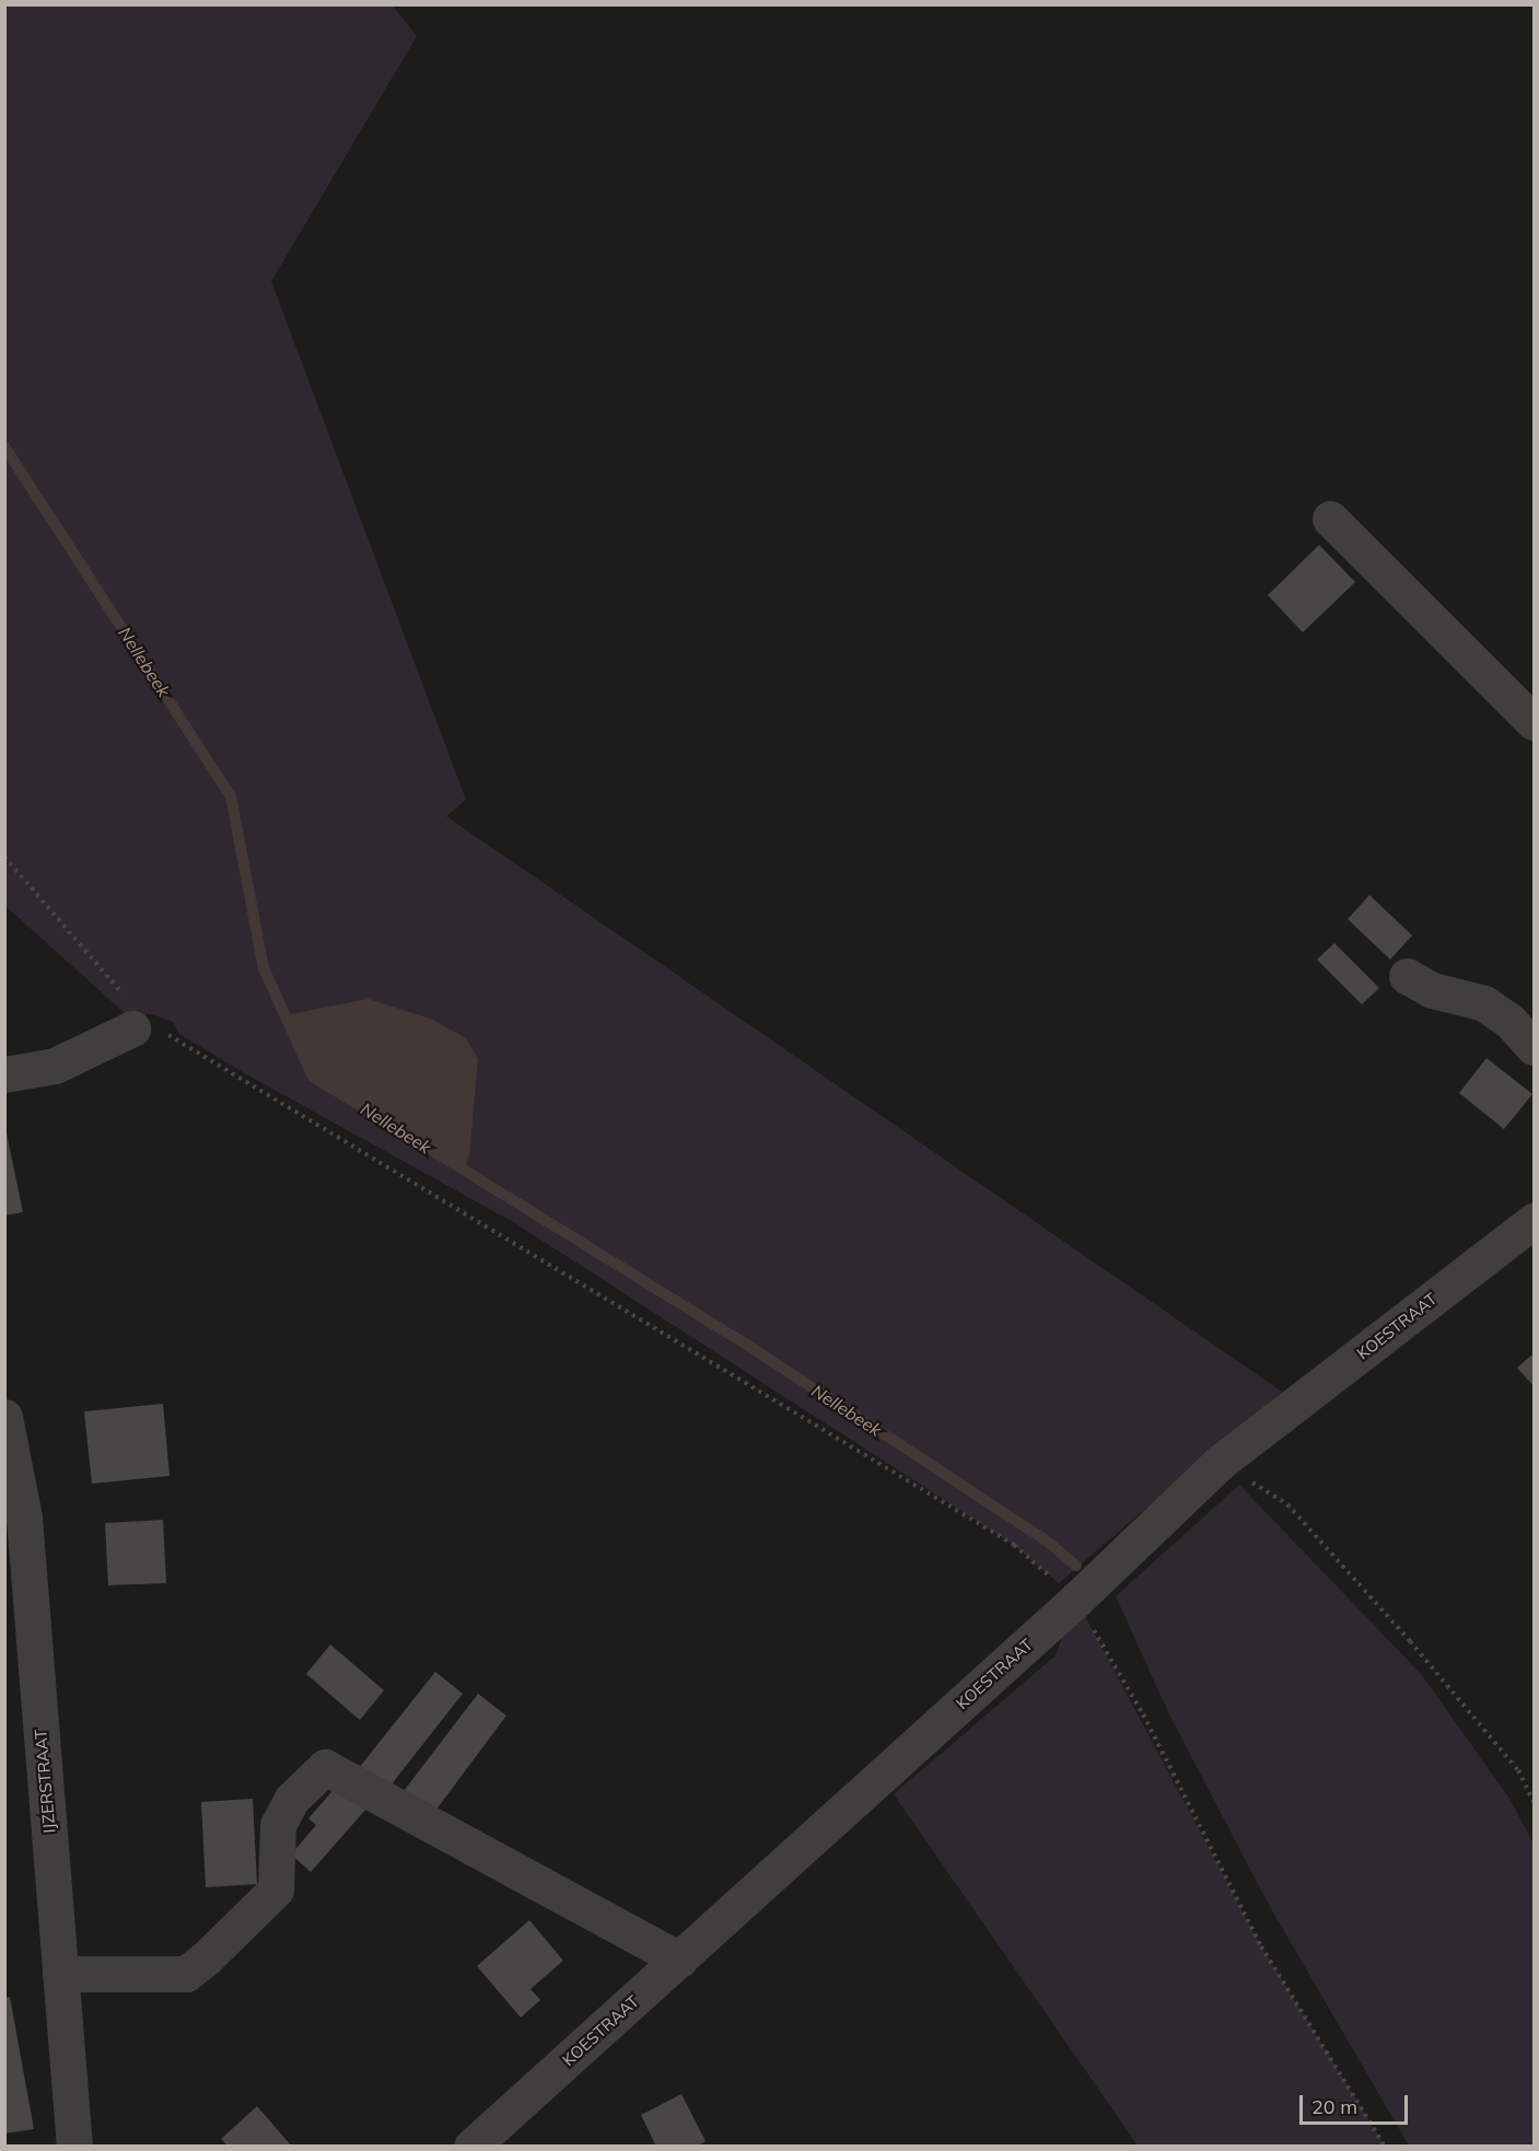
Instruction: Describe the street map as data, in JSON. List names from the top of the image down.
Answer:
{
  "streets": {
    "street": ["KOESTRAAT", "IJZERSTRAAT"]
  },
  "water": ["Nellebeek"],
  "scale_bar": "20 m"
}
